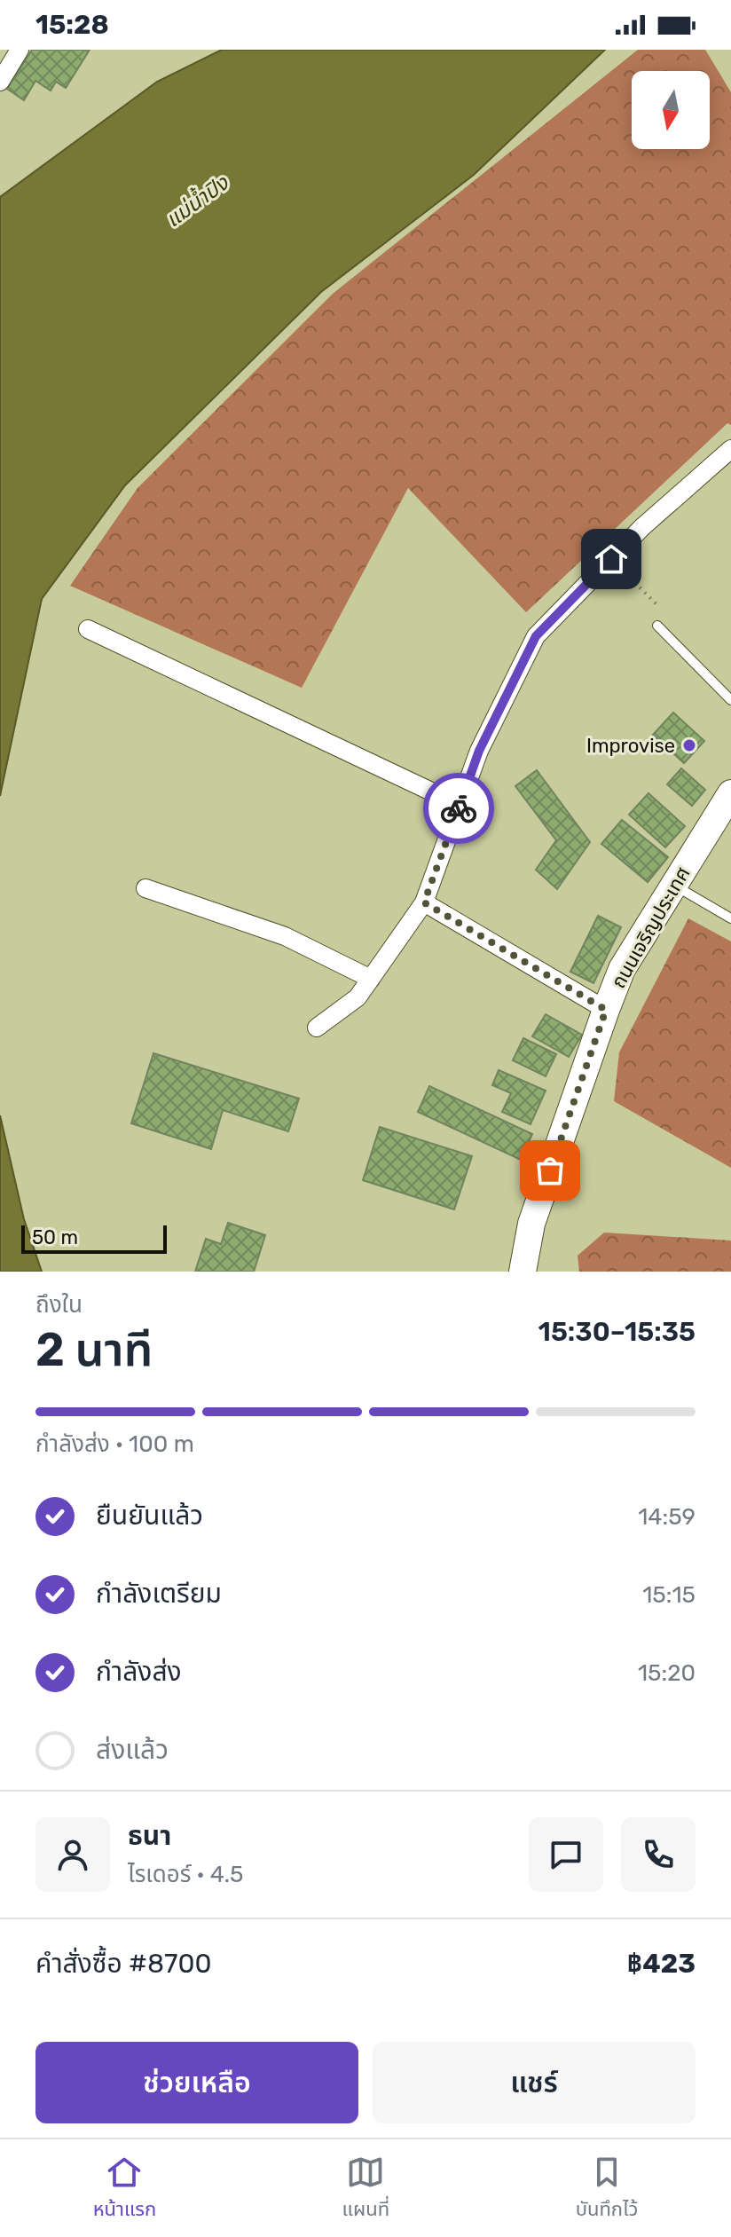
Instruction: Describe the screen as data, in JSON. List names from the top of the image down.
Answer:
{
  "streets": {
    "street": ["ถนนเจริญประเทศ"]
  },
  "water": ["แม่น้ำปิง"],
  "places": ["Improvise"],
  "scale_bar": "50 m",
  "north": "bottom",
  "page": {
    "status": "15:28",
    "scale": "50 m",
    "heading": ["2 นาที", "ถึงใน", "15:30–15:35"],
    "panel": [
      "ธนา",
      "ไรเดอร์ · 4.5",
      "คำสั่งซื้อ #8700",
      "฿423"
    ],
    "bar": "กำลังส่ง · 100 m",
    "list": [
      ["ยืนยันแล้ว", "14:59"],
      ["กำลังเตรียม", "15:15"],
      ["กำลังส่ง", "15:20"],
      "ส่งแล้ว"
    ],
    "buttons": ["ช่วยเหลือ", "แชร์"],
    "tabs": ["หน้าแรก", "แผนที่", "บันทึกไว้"]
  }
}
